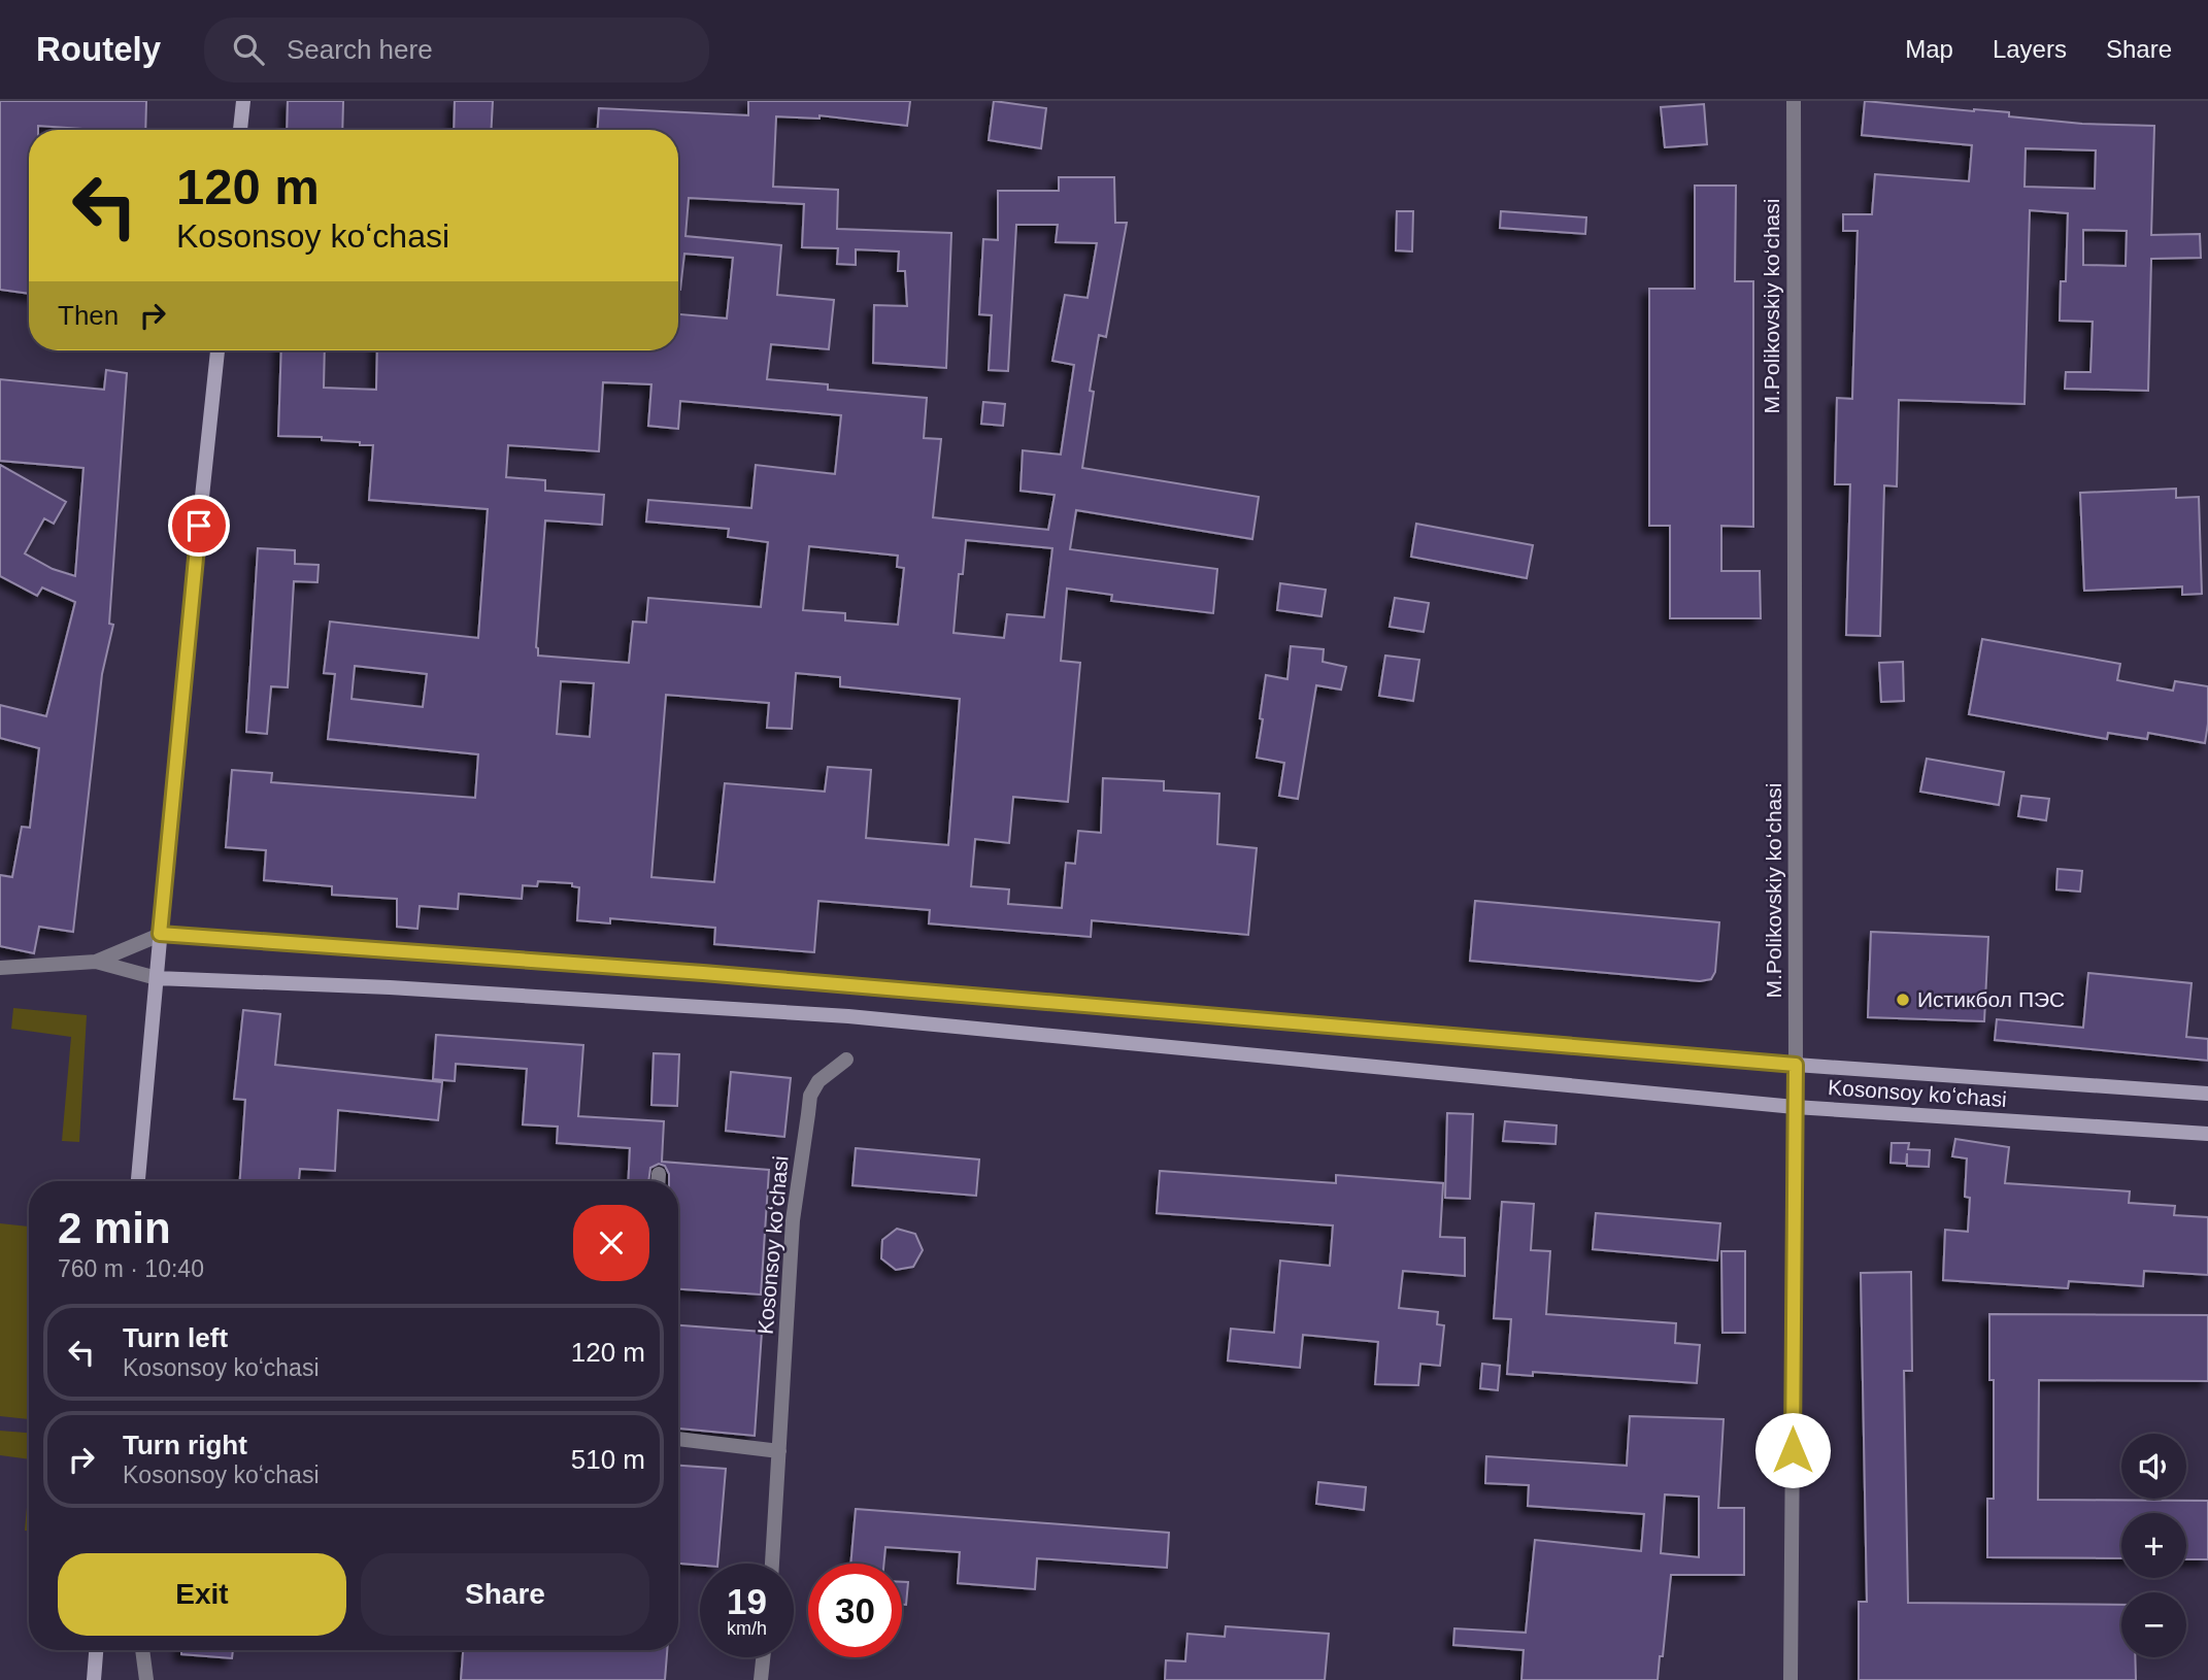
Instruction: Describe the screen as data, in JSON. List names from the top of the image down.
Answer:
{
  "streets": {
    "street": ["M.Polikovskiy koʻchasi", "Kosonsoy koʻchasi"]
  },
  "crossings": [
    ["M.Polikovskiy koʻchasi", "Kosonsoy koʻchasi"]
  ],
  "places": ["Истикбол ПЭС"],
  "page": {
    "header": "Routely",
    "search": "Search here",
    "nav": ["Map", "Layers", "Share"],
    "turn": ["120 m", "Kosonsoy koʻchasi"],
    "then": "Then",
    "heading": ["2 min", "760 m · 10:40"],
    "list": [
      {
        "name": "Turn left",
        "note": "Kosonsoy koʻchasi",
        "value": "120 m"
      },
      {
        "name": "Turn right",
        "note": "Kosonsoy koʻchasi",
        "value": "510 m"
      }
    ],
    "map_buttons": ["+", "−"],
    "buttons": ["Exit", "Share"],
    "speed": "19 km/h",
    "limit": "30"
  }
}
